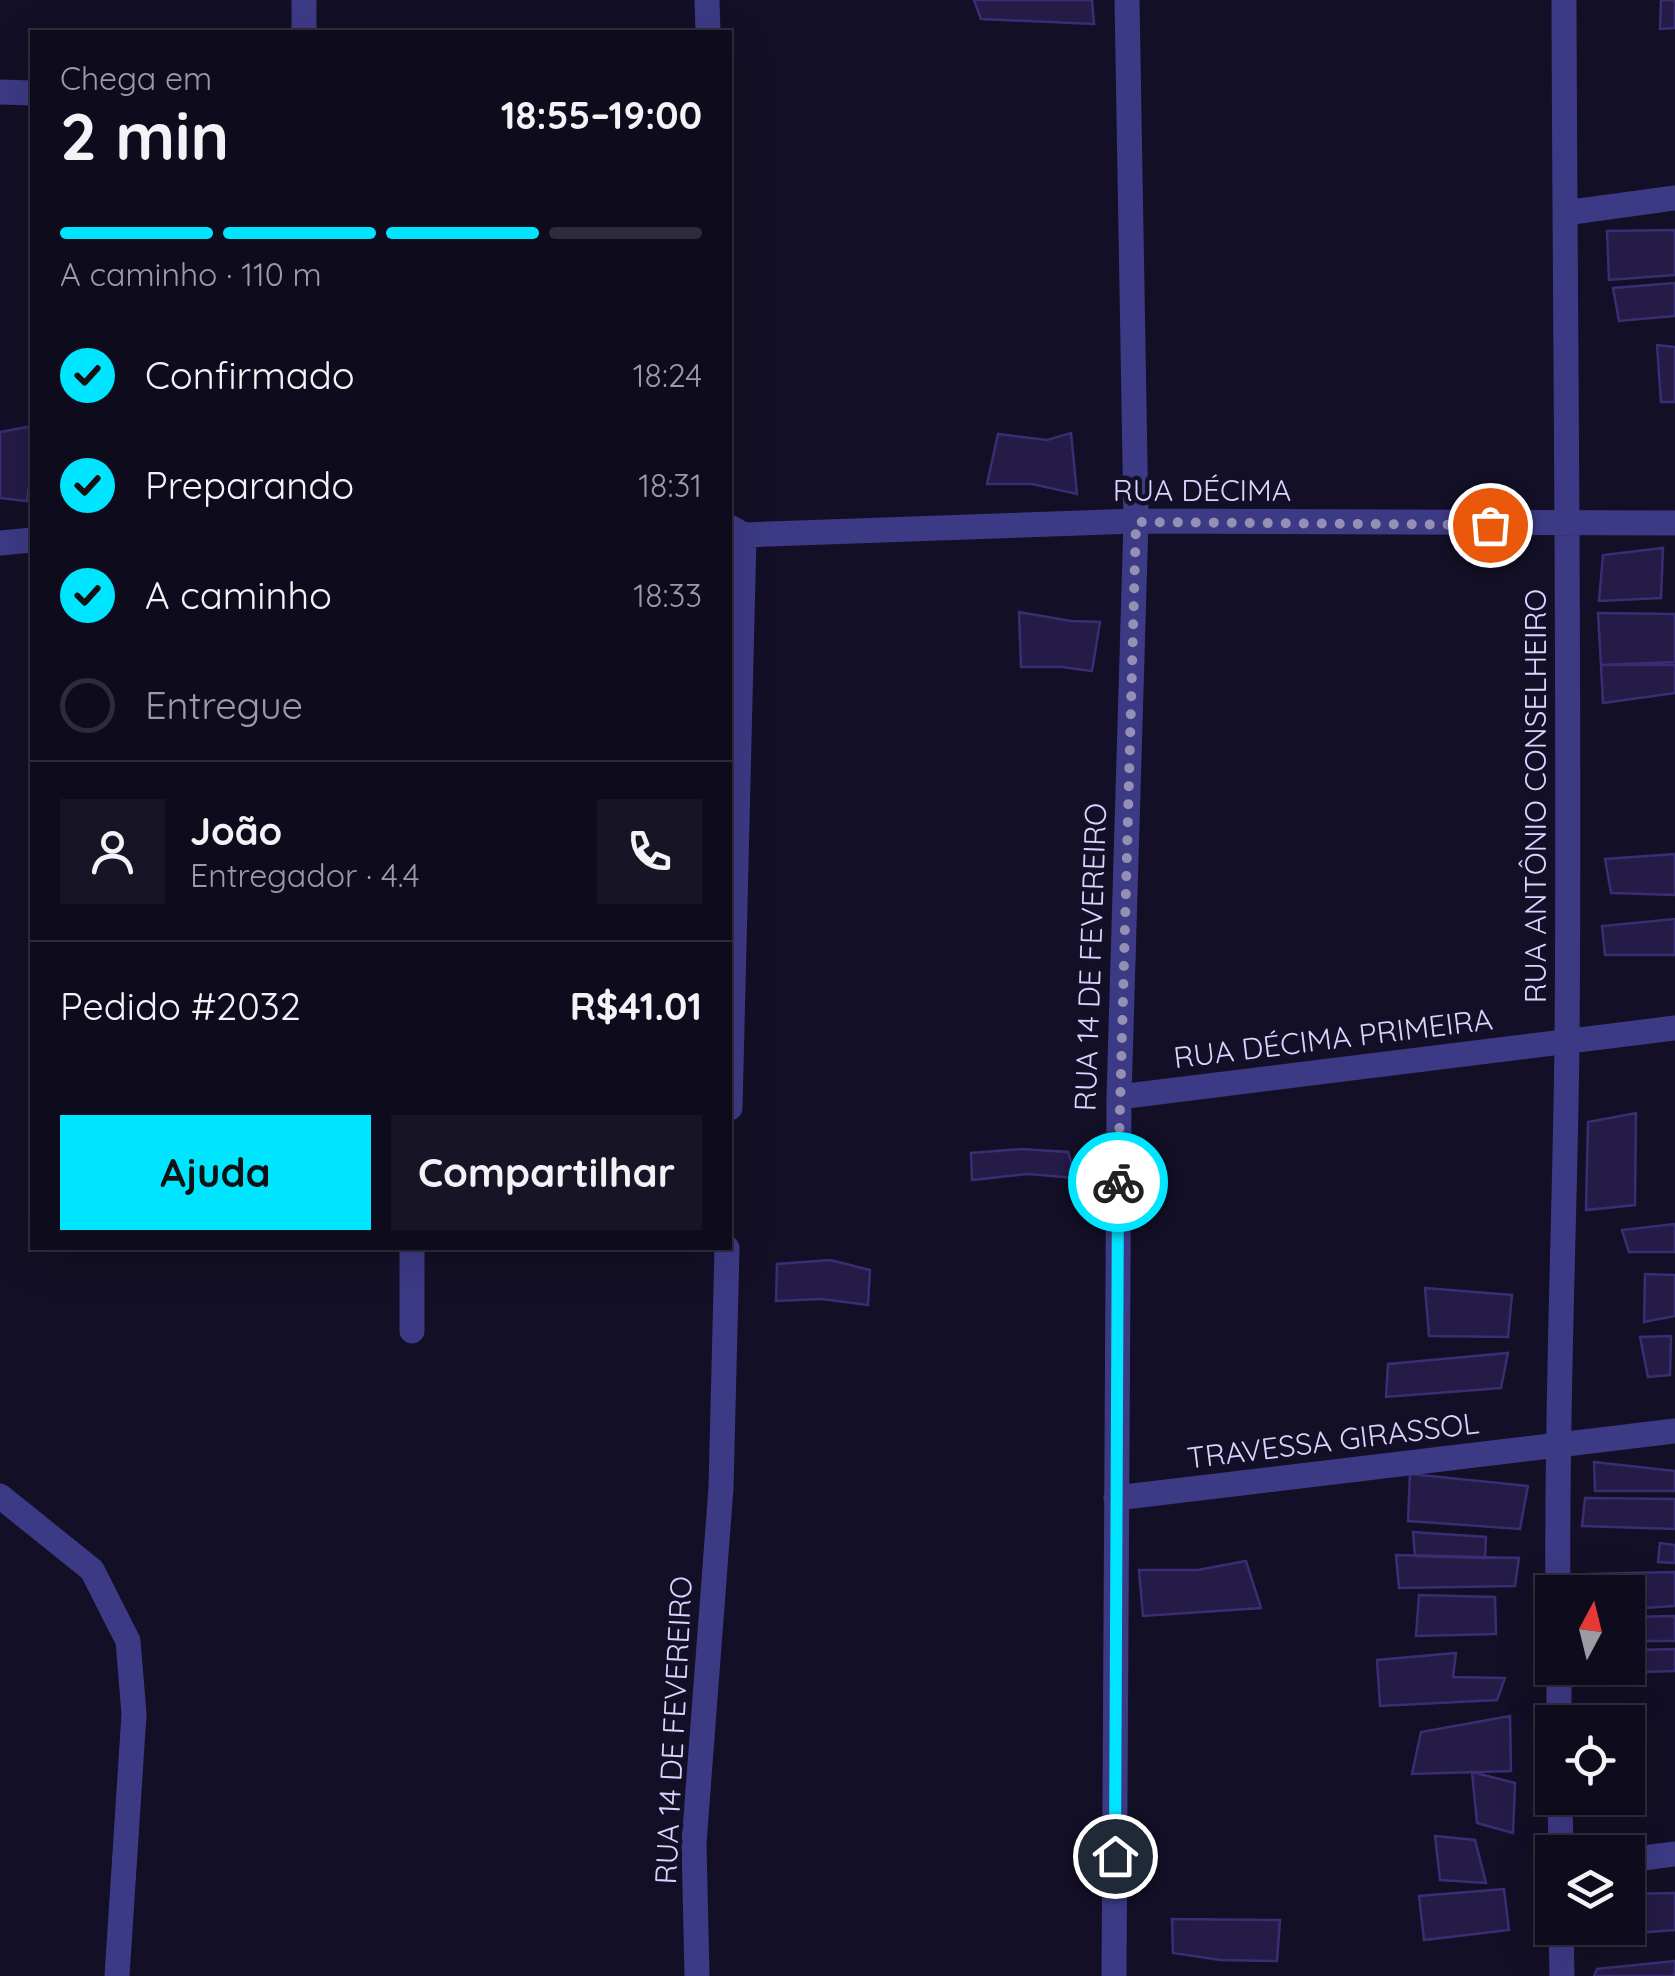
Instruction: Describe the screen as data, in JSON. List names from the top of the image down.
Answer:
{
  "streets": {
    "street": [
      "RUA DÉCIMA",
      "RUA ANTÔNIO CONSELHEIRO",
      "RUA 14 DE FEVEREIRO",
      "RUA DÉCIMA PRIMEIRA",
      "TRAVESSA GIRASSOL"
    ]
  },
  "crossings": [
    ["RUA DÉCIMA", "RUA ANTÔNIO CONSELHEIRO"],
    ["RUA DÉCIMA", "RUA 14 DE FEVEREIRO"],
    ["RUA ANTÔNIO CONSELHEIRO", "RUA DÉCIMA PRIMEIRA"],
    ["RUA ANTÔNIO CONSELHEIRO", "TRAVESSA GIRASSOL"],
    ["RUA 14 DE FEVEREIRO", "RUA DÉCIMA PRIMEIRA"],
    ["RUA 14 DE FEVEREIRO", "TRAVESSA GIRASSOL"]
  ],
  "north": "top",
  "page": {
    "heading": ["2 min", "Chega em", "18:55–19:00"],
    "panel": [
      "João",
      "Entregador · 4.4",
      "Pedido #2032",
      "R$41.01"
    ],
    "bar": "A caminho · 110 m",
    "list": [
      ["Confirmado", "18:24"],
      ["Preparando", "18:31"],
      ["A caminho", "18:33"],
      "Entregue"
    ],
    "buttons": ["Ajuda", "Compartilhar"]
  }
}
